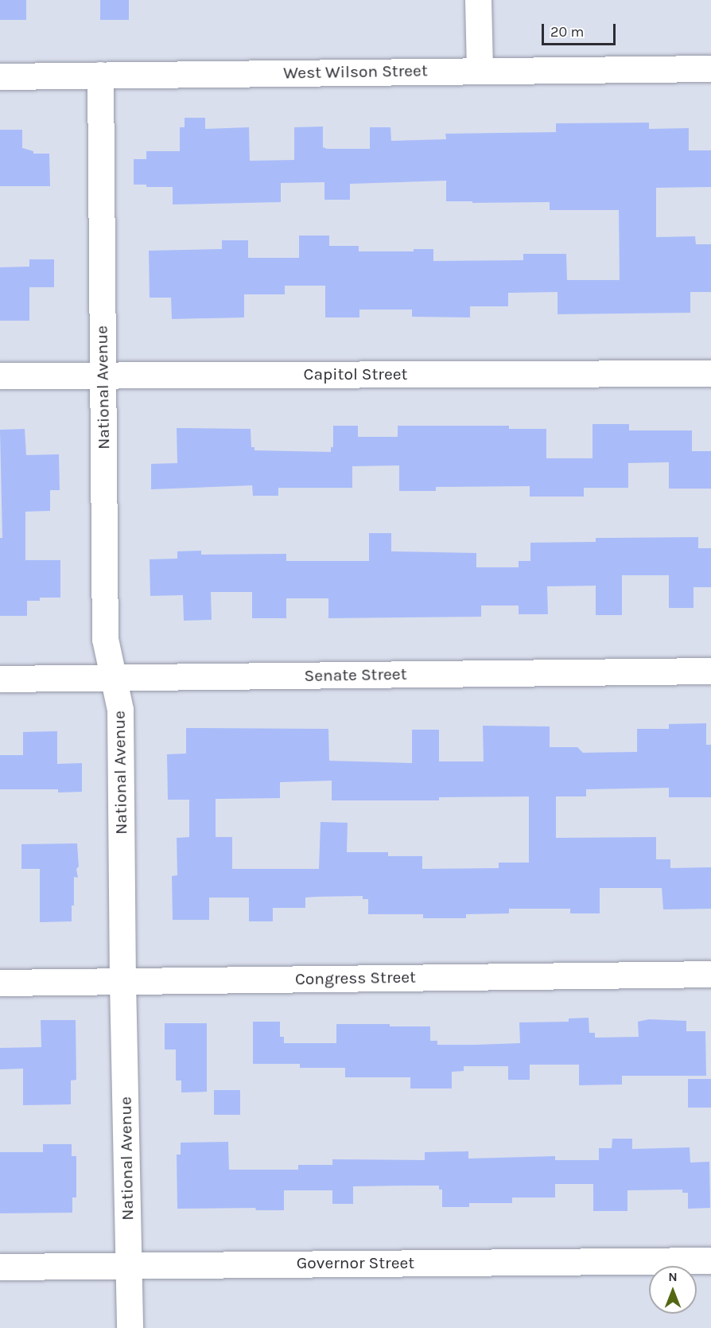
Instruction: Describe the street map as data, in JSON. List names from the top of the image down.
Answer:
{
  "streets": {
    "street": [
      "West Wilson Street",
      "Capitol Street",
      "National Avenue",
      "Senate Street",
      "Congress Street",
      "Governor Street"
    ]
  },
  "crossings": [
    ["West Wilson Street", "National Avenue"],
    ["Capitol Street", "National Avenue"],
    ["National Avenue", "Senate Street"],
    ["National Avenue", "Congress Street"],
    ["National Avenue", "Governor Street"]
  ],
  "scale_bar": "20 m",
  "north": "top"
}
